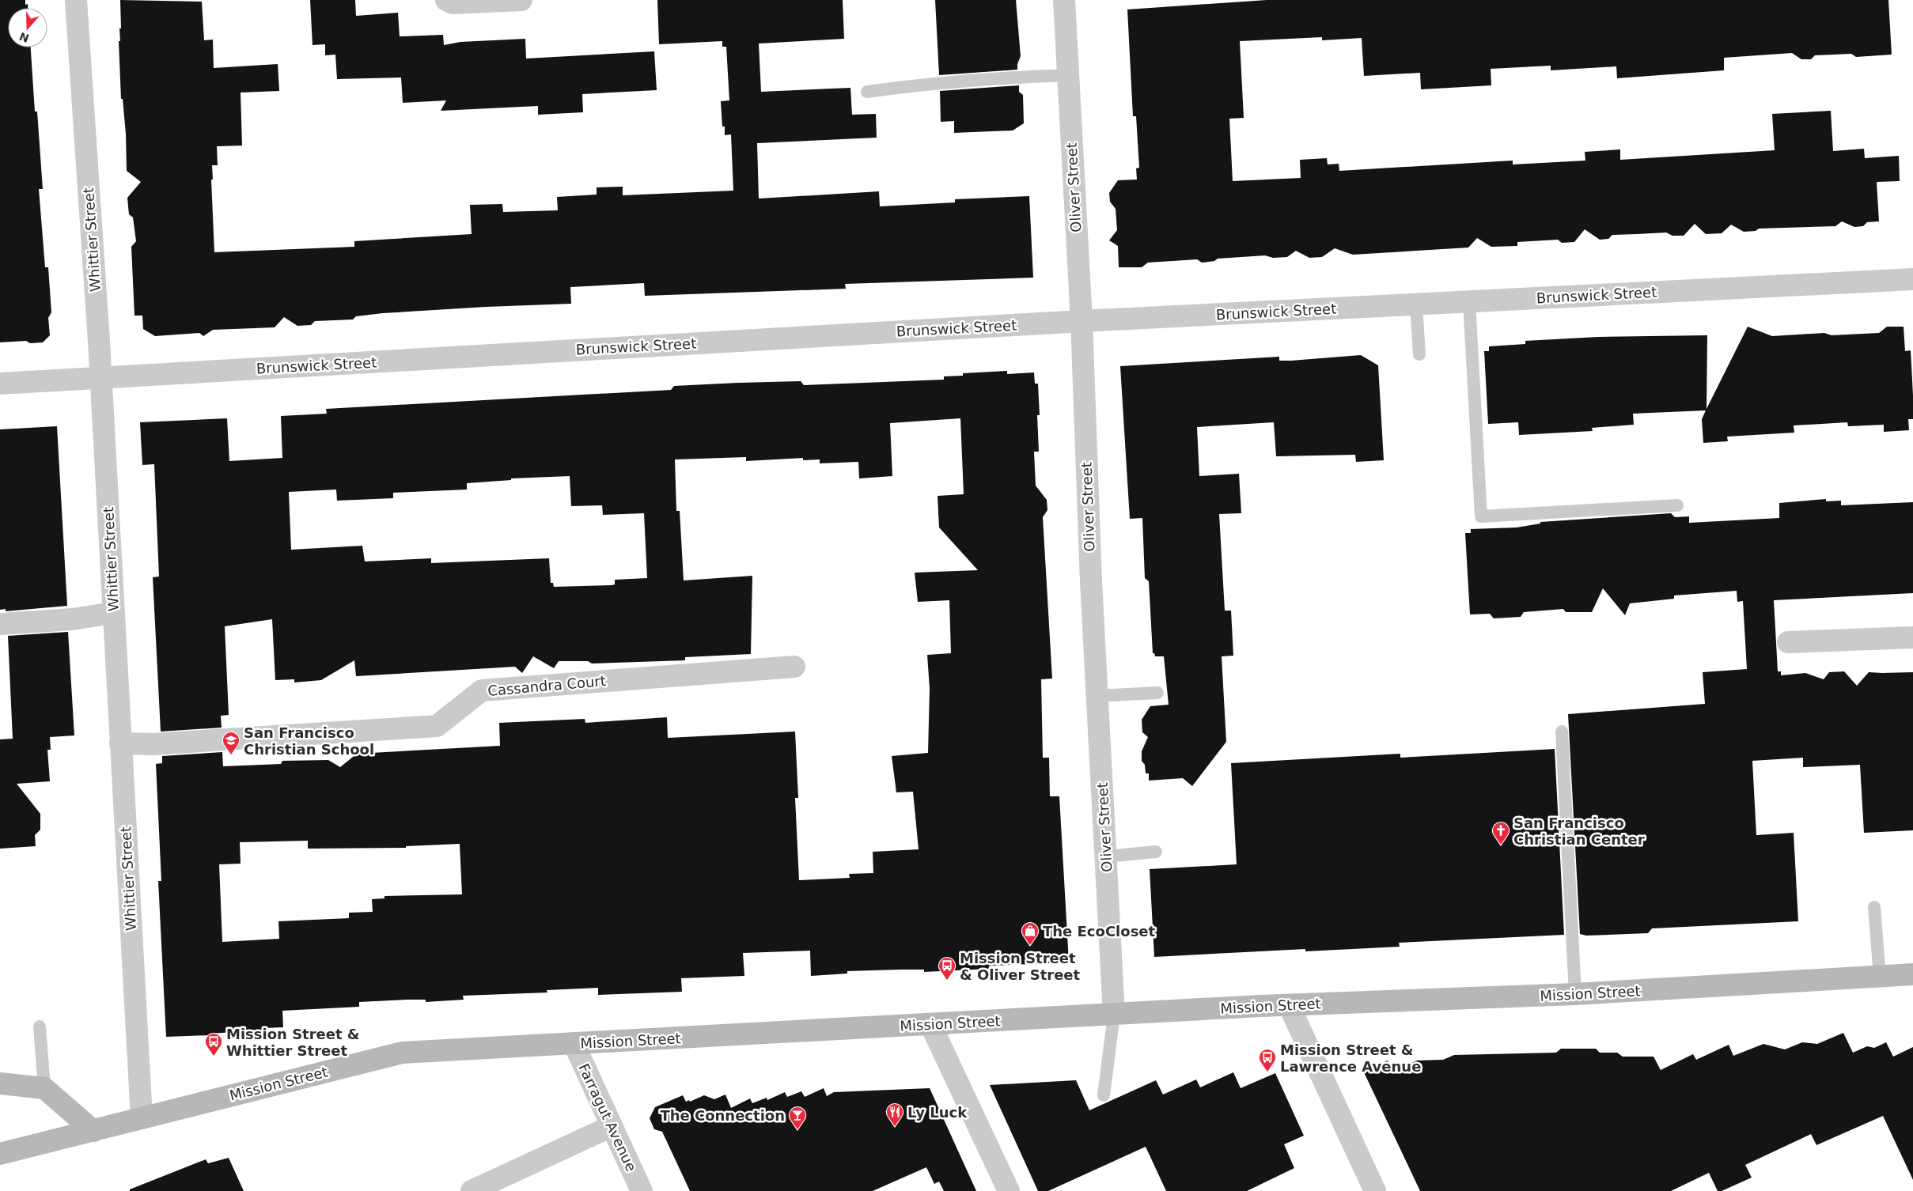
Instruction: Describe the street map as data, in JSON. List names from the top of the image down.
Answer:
{
  "streets": {
    "main road": ["Mission Street"],
    "street": [
      "Oliver Street",
      "Whittier Street",
      "Brunswick Street",
      "Cassandra Court",
      "Farragut Avenue"
    ]
  },
  "crossings": [
    ["Oliver Street", "Brunswick Street"],
    ["Oliver Street", "Mission Street"],
    ["Whittier Street", "Brunswick Street"],
    ["Whittier Street", "Cassandra Court"],
    ["Whittier Street", "Mission Street"],
    ["Mission Street", "Farragut Avenue"]
  ],
  "places": {
    "school or university": ["San Francisco Christian School"],
    "church": ["San Francisco Christian Center"],
    "shop": ["The EcoCloset"],
    "bus stop": ["Mission Street & Oliver Street", "Mission Street & Whittier Street", "Mission Street & Lawrence Avenue"],
    "restaurant": ["Ly Luck"],
    "bar": ["The Connection"]
  },
  "north": "bottom"
}
